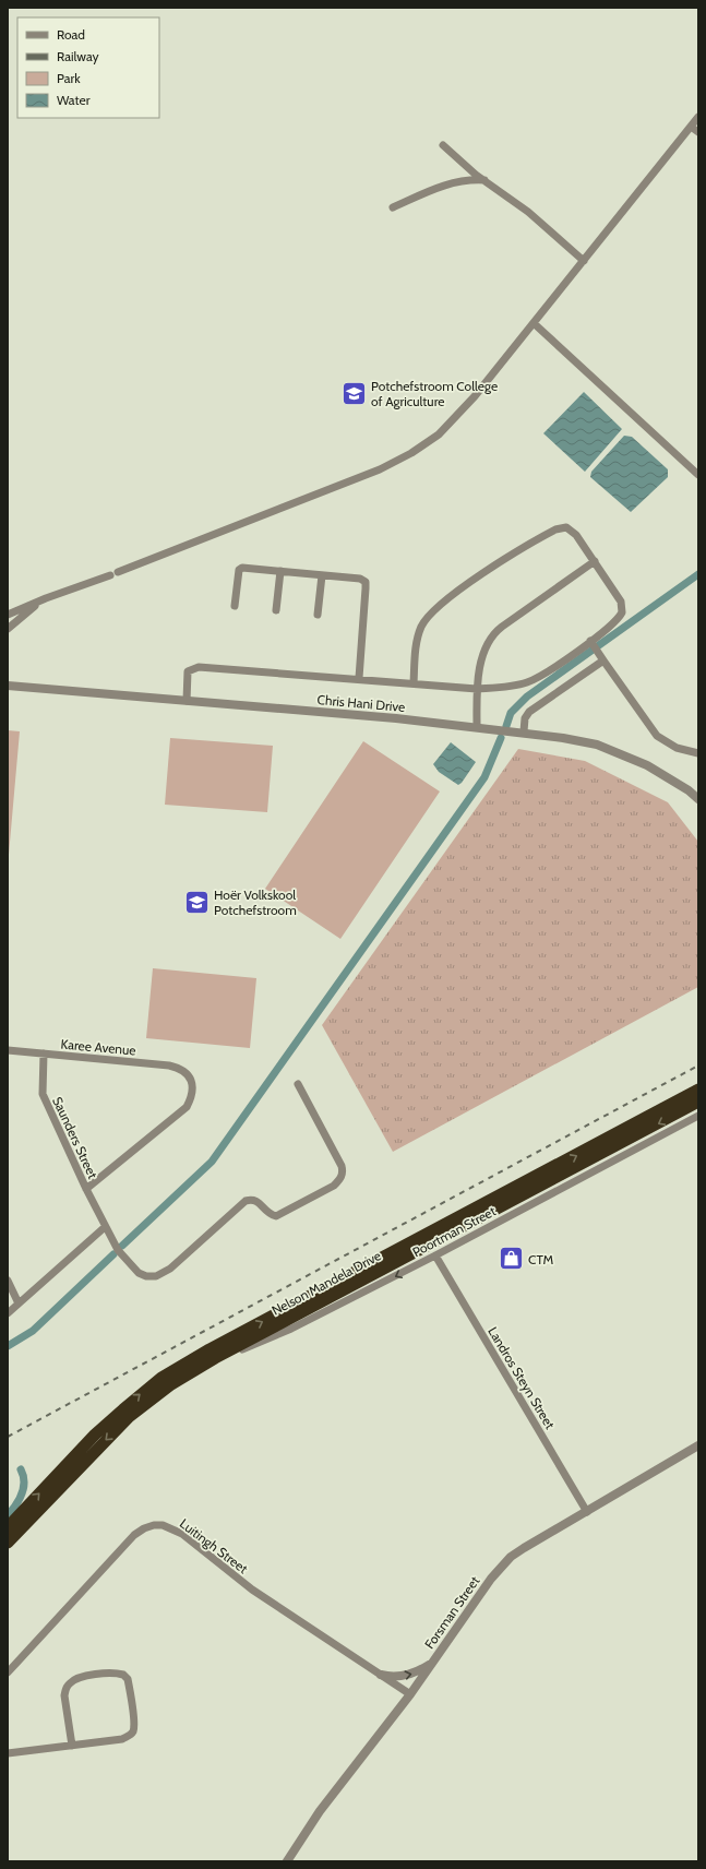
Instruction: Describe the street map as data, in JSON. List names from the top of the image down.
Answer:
{
  "streets": {
    "highway": ["Nelson Mandela Drive"],
    "street": [
      "Chris Hani Drive",
      "Karee Avenue",
      "Saunders Street",
      "Poortman Street",
      "Landros Steyn Street",
      "Luitingh Street",
      "Forsman Street"
    ]
  },
  "crossings": [
    ["Karee Avenue", "Saunders Street"],
    ["Poortman Street", "Nelson Mandela Drive"],
    ["Poortman Street", "Landros Steyn Street"],
    ["Landros Steyn Street", "Forsman Street"],
    ["Luitingh Street", "Forsman Street"]
  ],
  "one_way": ["Poortman Street"],
  "places": {
    "school or university": ["Potchefstroom College of Agriculture", "Hoër Volkskool Potchefstroom"],
    "shop": ["CTM"]
  },
  "legend": [
    "Road",
    "Railway",
    "Park",
    "Water"
  ]
}
